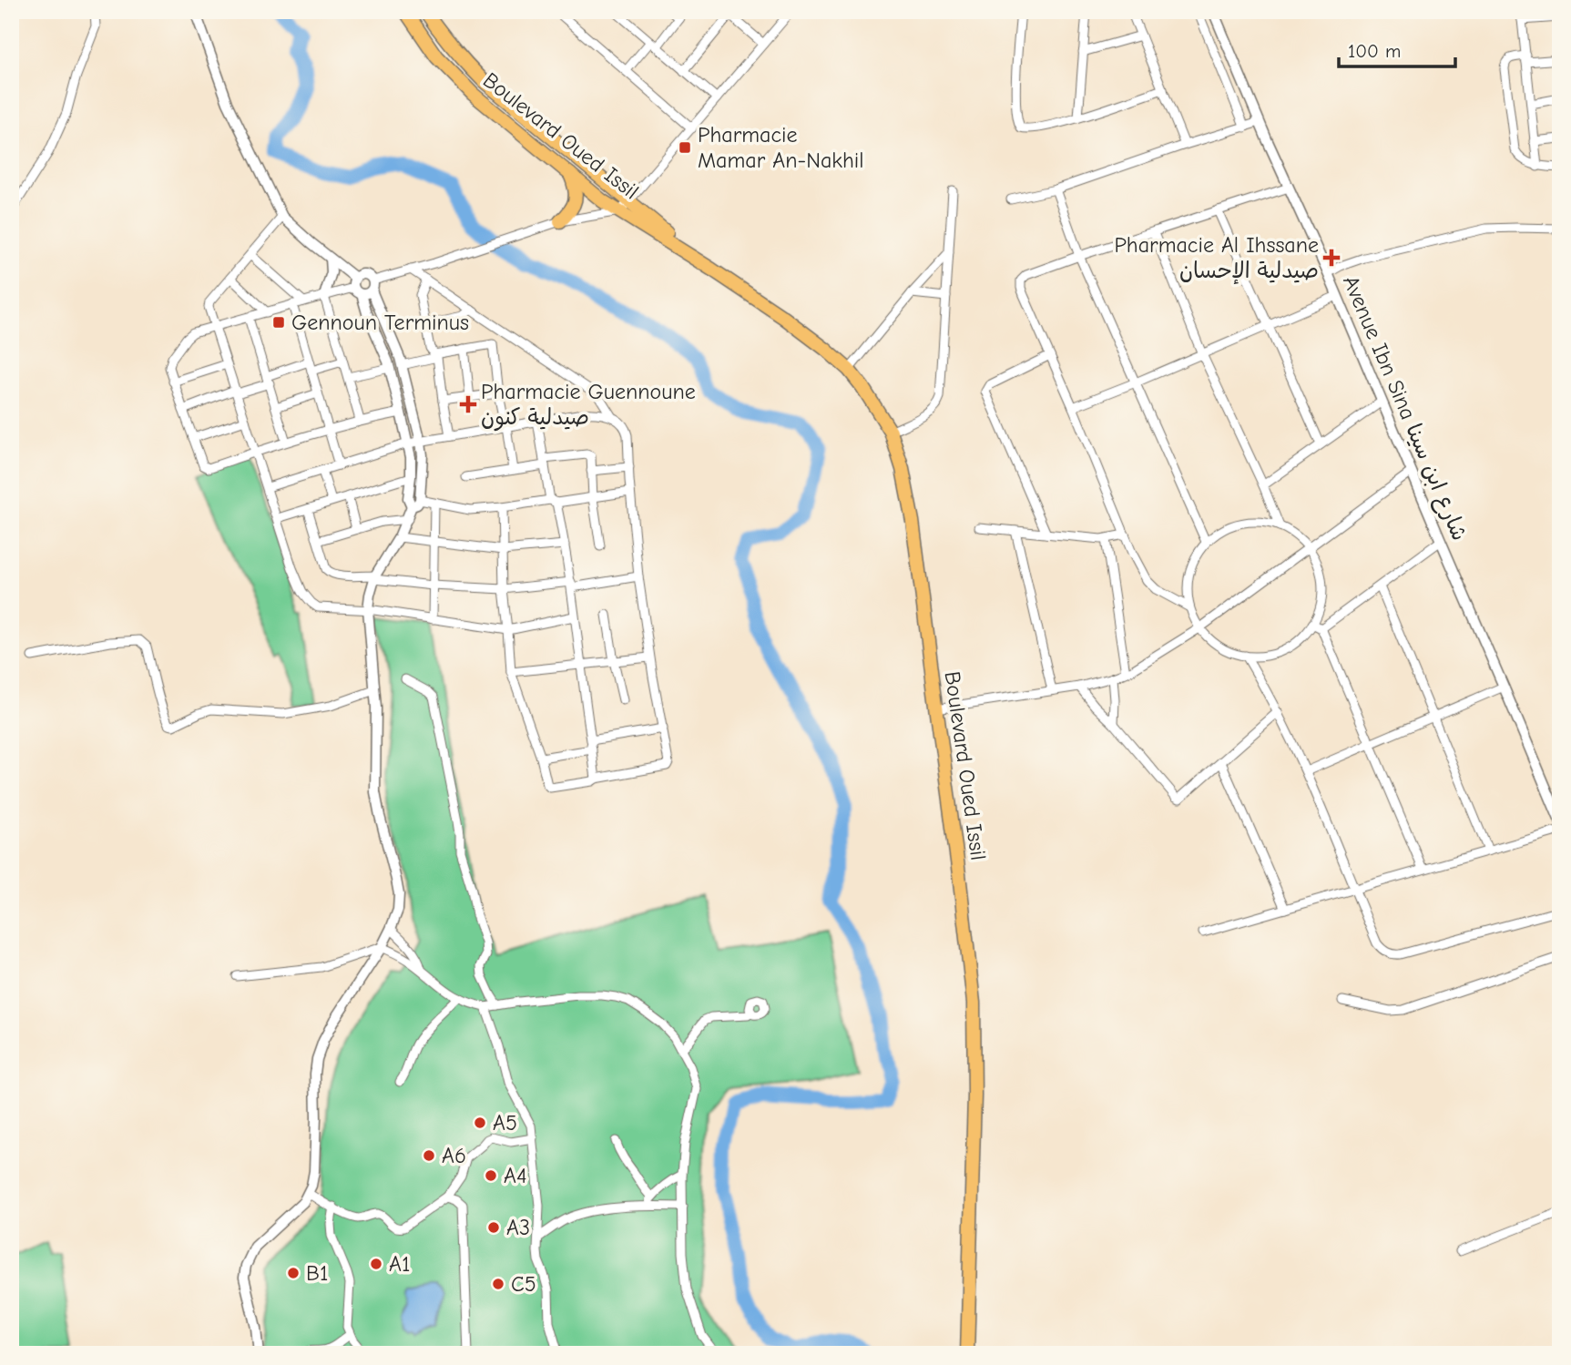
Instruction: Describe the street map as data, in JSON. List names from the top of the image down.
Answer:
{
  "streets": {
    "main road": ["Boulevard Oued Issil"],
    "street": ["Avenue Ibn Sina شارع ابن سينا"]
  },
  "places": {
    "transit": ["Pharmacie Mamar An-Nakhil", "Gennoun Terminus"],
    "health": ["Pharmacie Al Ihssane صيدلية الإحسان", "Pharmacie Guennoune صيدلية كنون"],
    "other": [
      "A5",
      "A6",
      "A4",
      "A3",
      "A1",
      "B1",
      "C5"
    ]
  },
  "scale_bar": "100 m"
}
